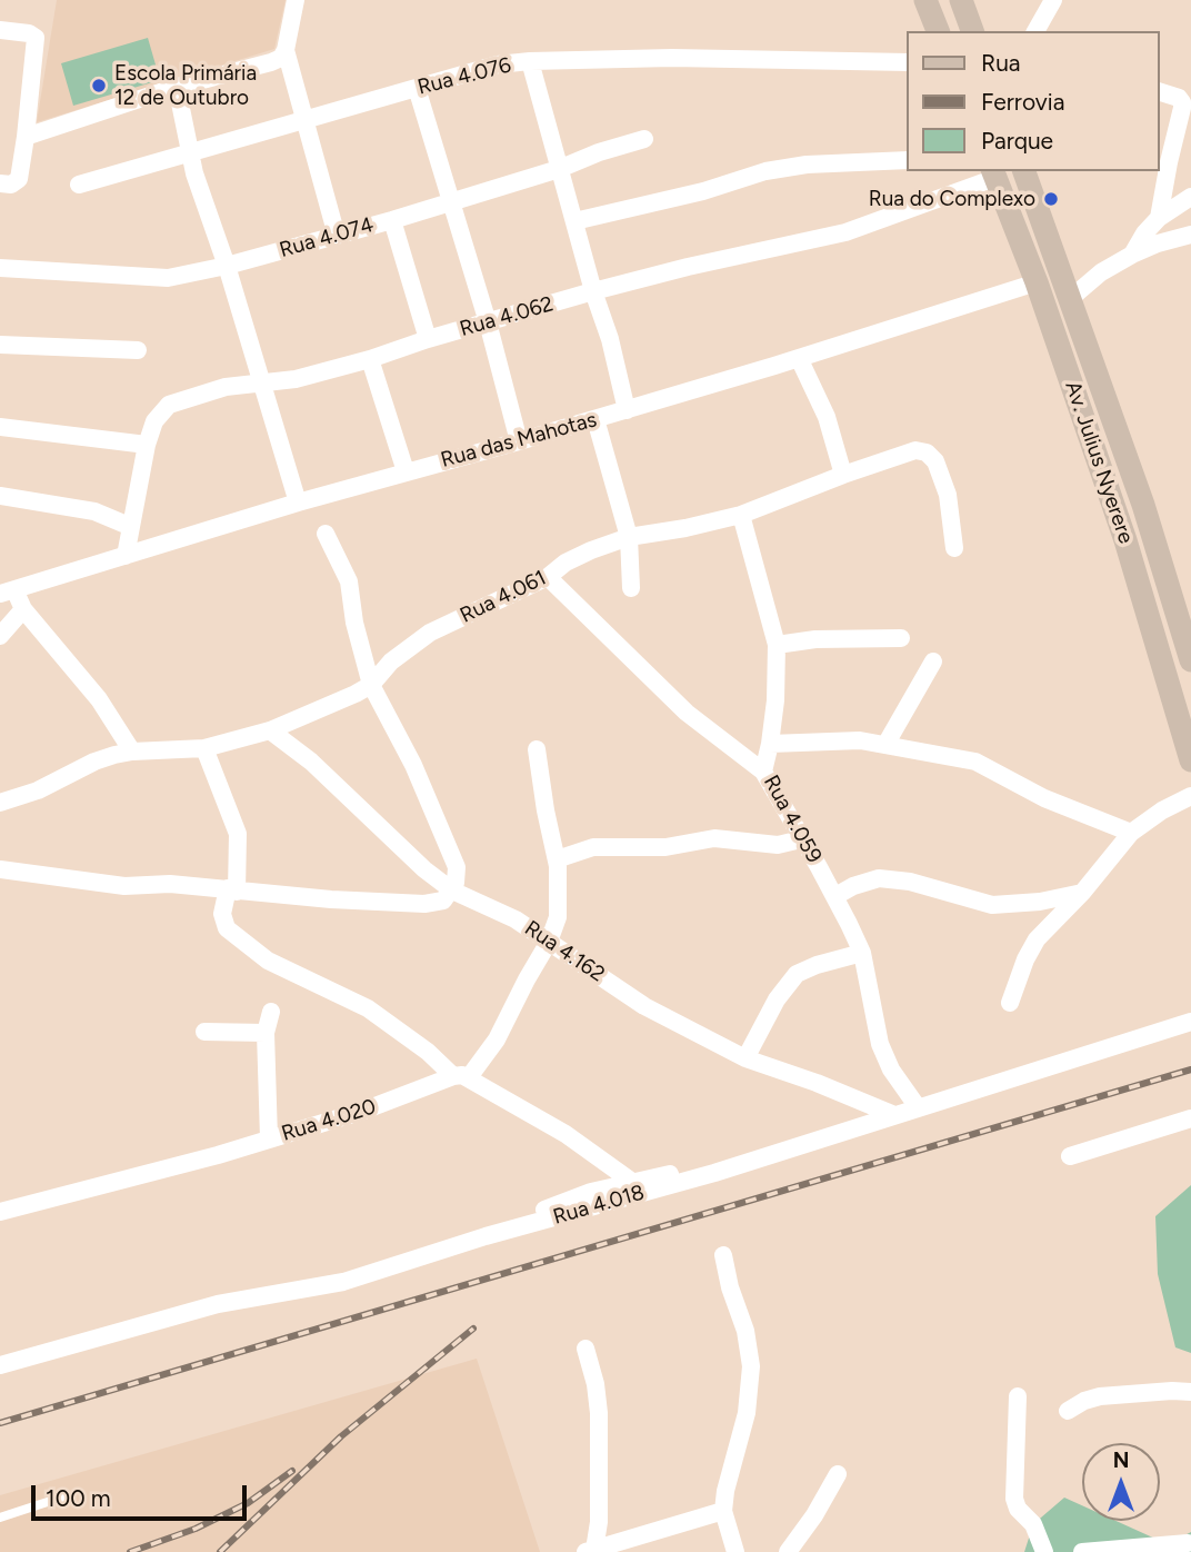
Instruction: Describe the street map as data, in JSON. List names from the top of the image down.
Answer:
{
  "streets": {
    "main road": ["Av. Julius Nyerere"],
    "street": [
      "Rua 4.076",
      "Rua 4.074",
      "Rua 4.062",
      "Rua das Mahotas",
      "Rua 4.061",
      "Rua 4.059",
      "Rua 4.162",
      "Rua 4.020",
      "Rua 4.018"
    ]
  },
  "crossings": [
    ["Rua 4.062", "Rua das Mahotas"],
    ["Rua 4.062", "Av. Julius Nyerere"],
    ["Rua das Mahotas", "Av. Julius Nyerere"],
    ["Rua 4.061", "Rua 4.059"],
    ["Rua 4.061", "Rua 4.162"],
    ["Rua 4.059", "Rua 4.018"],
    ["Rua 4.162", "Rua 4.018"]
  ],
  "places": ["Escola Primária 12 de Outubro", "Rua do Complexo"],
  "legend": ["Rua", "Ferrovia", "Parque"],
  "scale_bar": "100 m",
  "north": "top"
}
